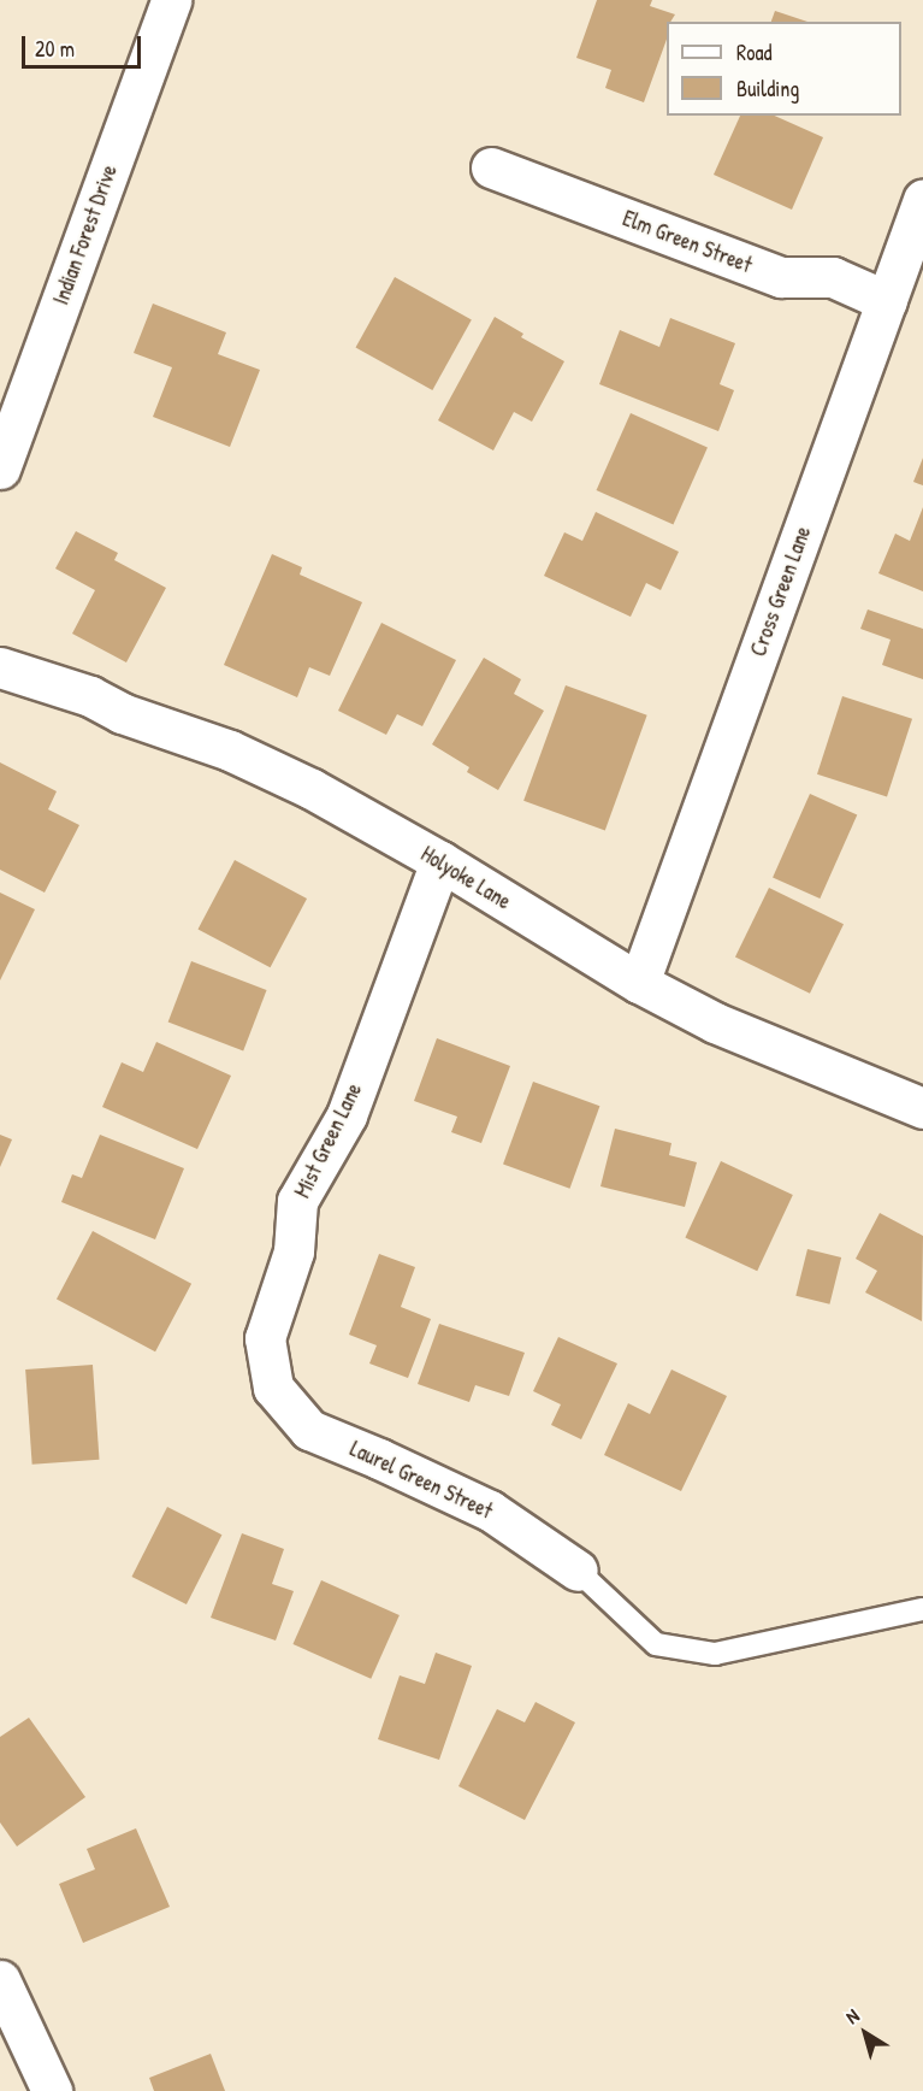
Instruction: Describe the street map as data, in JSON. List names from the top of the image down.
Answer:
{
  "streets": {
    "street": [
      "Indian Forest Drive",
      "Elm Green Street",
      "Cross Green Lane",
      "Holyoke Lane",
      "Mist Green Lane",
      "Laurel Green Street"
    ]
  },
  "crossings": [
    ["Elm Green Street", "Cross Green Lane"],
    ["Cross Green Lane", "Holyoke Lane"],
    ["Holyoke Lane", "Mist Green Lane"],
    ["Mist Green Lane", "Laurel Green Street"]
  ],
  "legend": ["Road", "Building"],
  "scale_bar": "20 m",
  "north": "top left"
}
